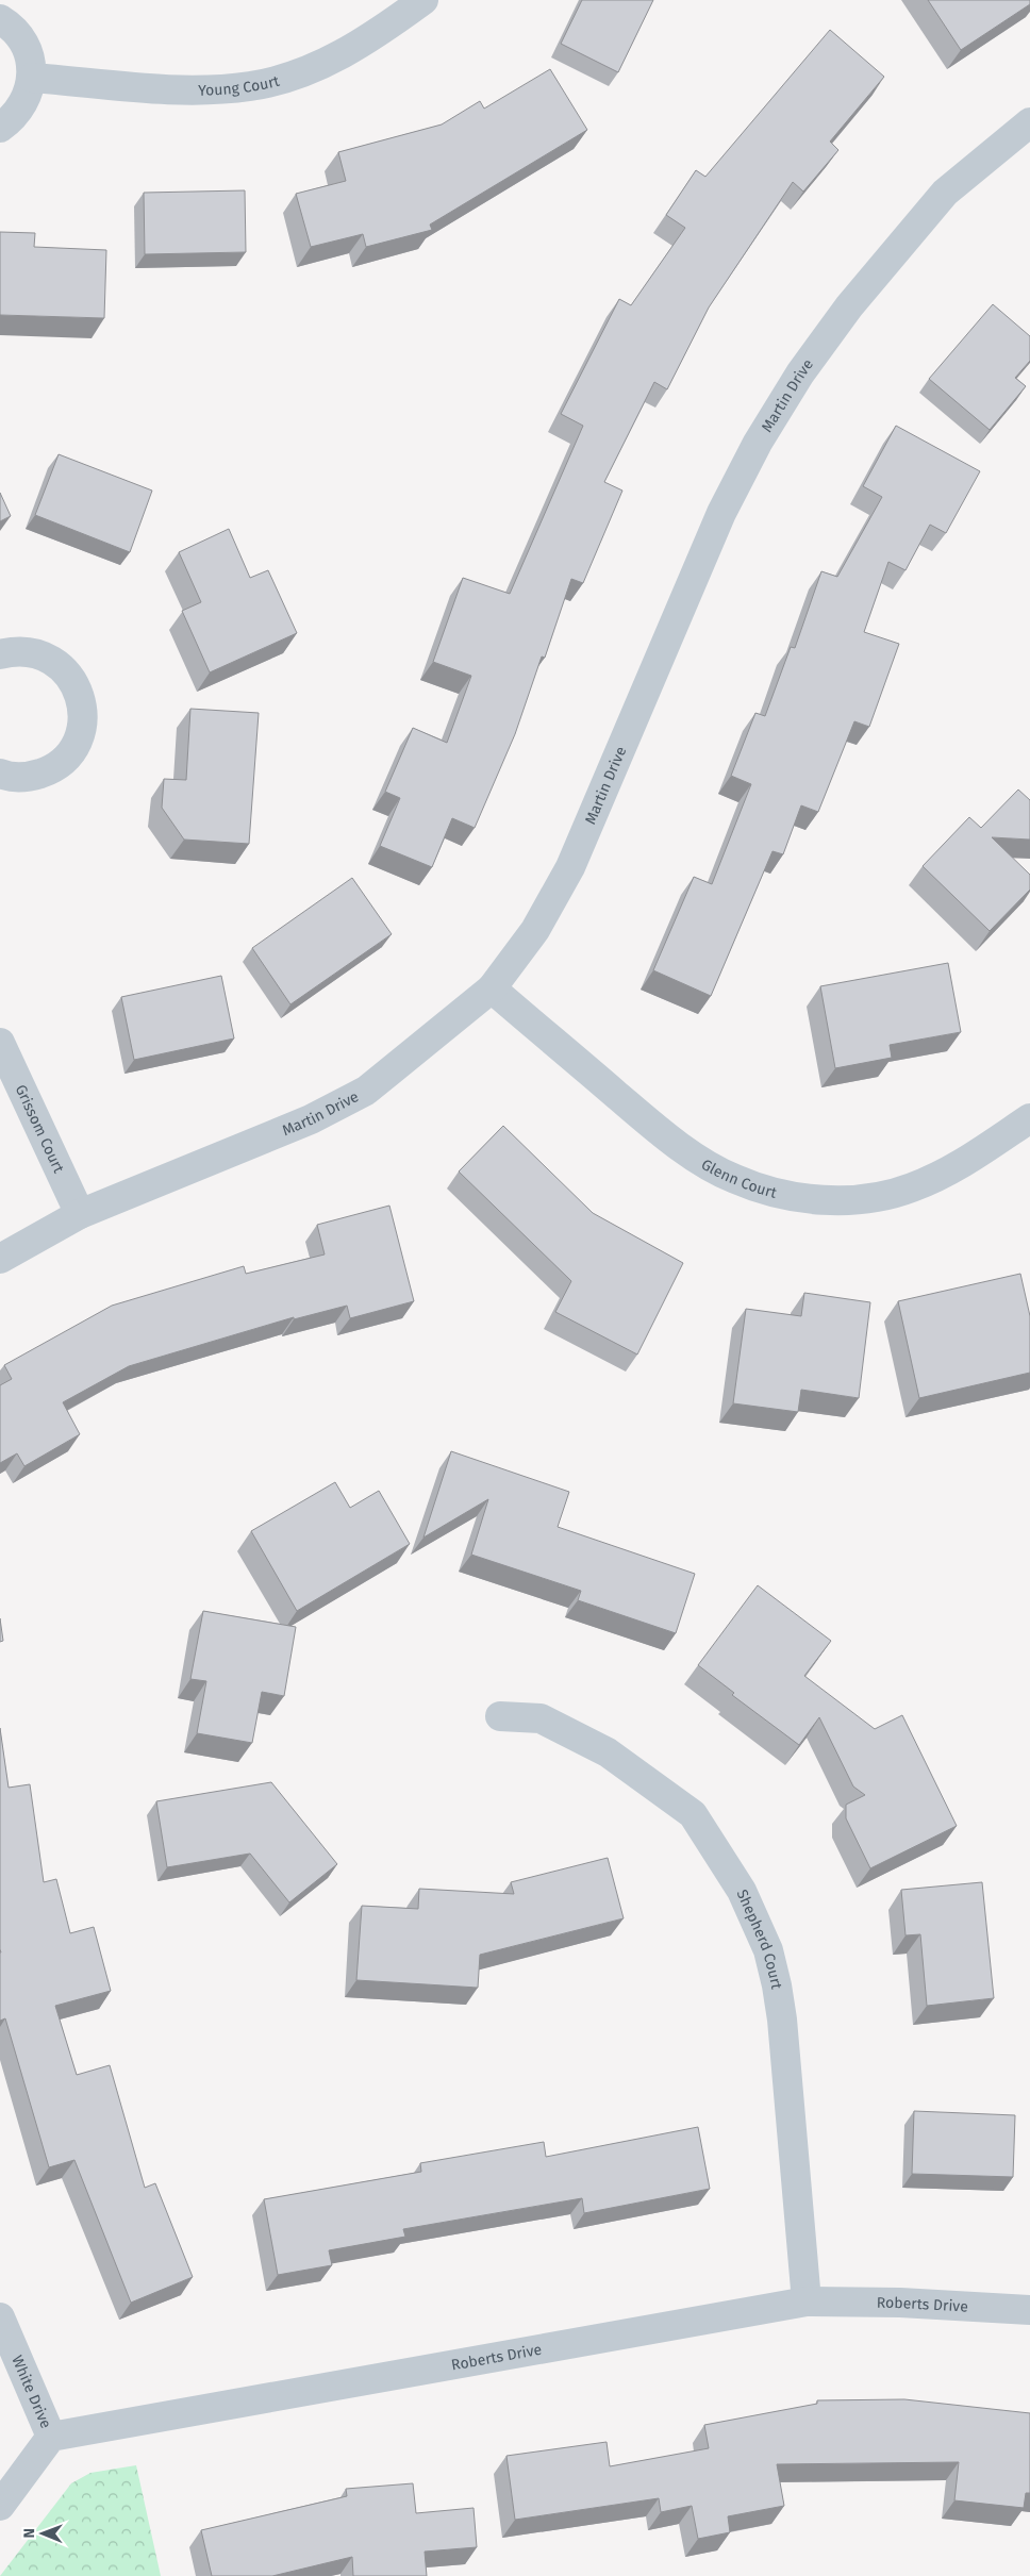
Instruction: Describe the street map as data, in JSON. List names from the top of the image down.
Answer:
{
  "streets": {
    "street": [
      "Young Court",
      "Martin Drive",
      "Grissom Court",
      "Glenn Court",
      "Shepherd Court",
      "Roberts Drive",
      "White Drive"
    ]
  },
  "crossings": [
    ["Martin Drive", "Grissom Court"],
    ["Martin Drive", "Glenn Court"],
    ["Shepherd Court", "Roberts Drive"],
    ["Roberts Drive", "White Drive"]
  ],
  "north": "left"
}
